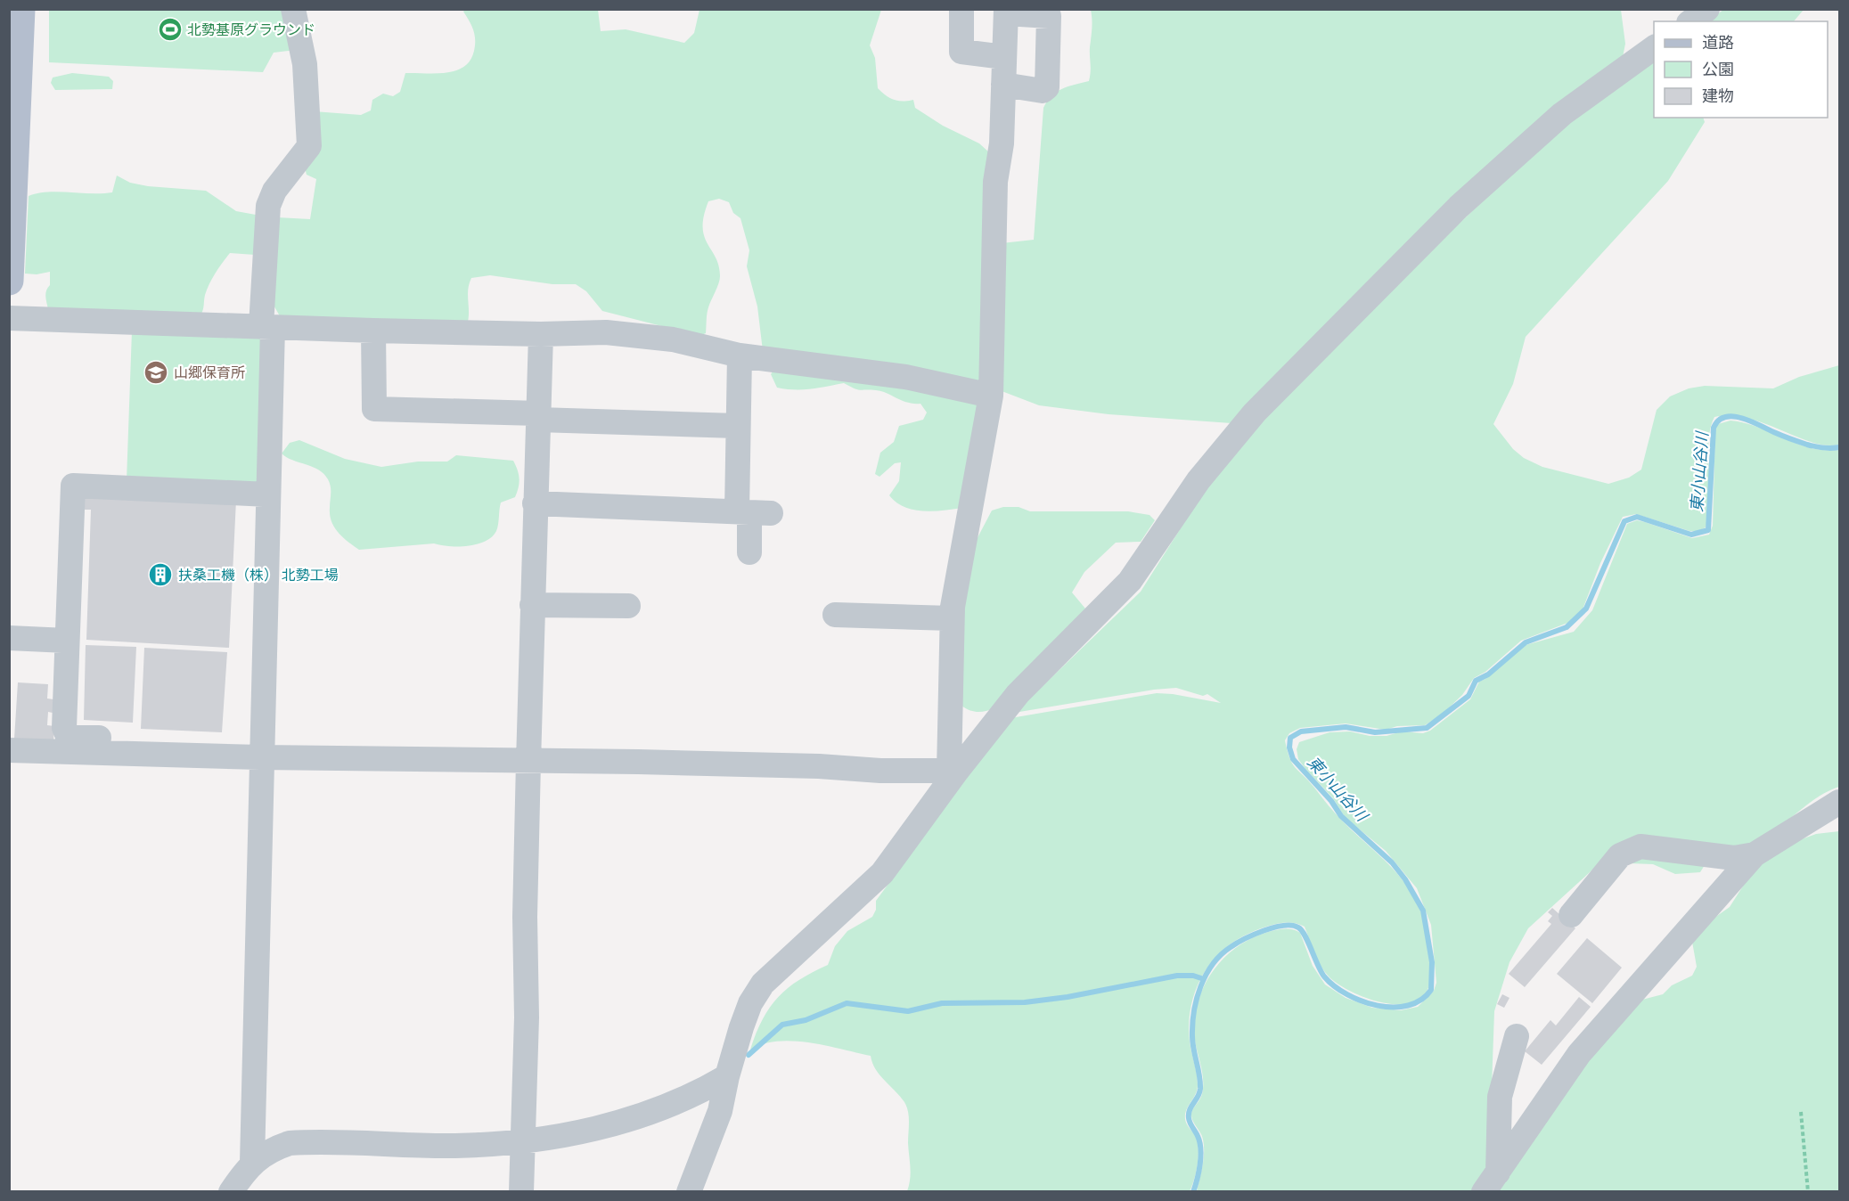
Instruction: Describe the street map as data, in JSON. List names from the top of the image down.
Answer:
{
  "water": ["東小山谷川"],
  "places": {
    "sports": ["北勢基原グラウンド"],
    "school or university": ["山郷保育所"],
    "building": ["扶桑工機（株） 北勢工場"]
  },
  "legend": ["道路", "公園", "建物"]
}
